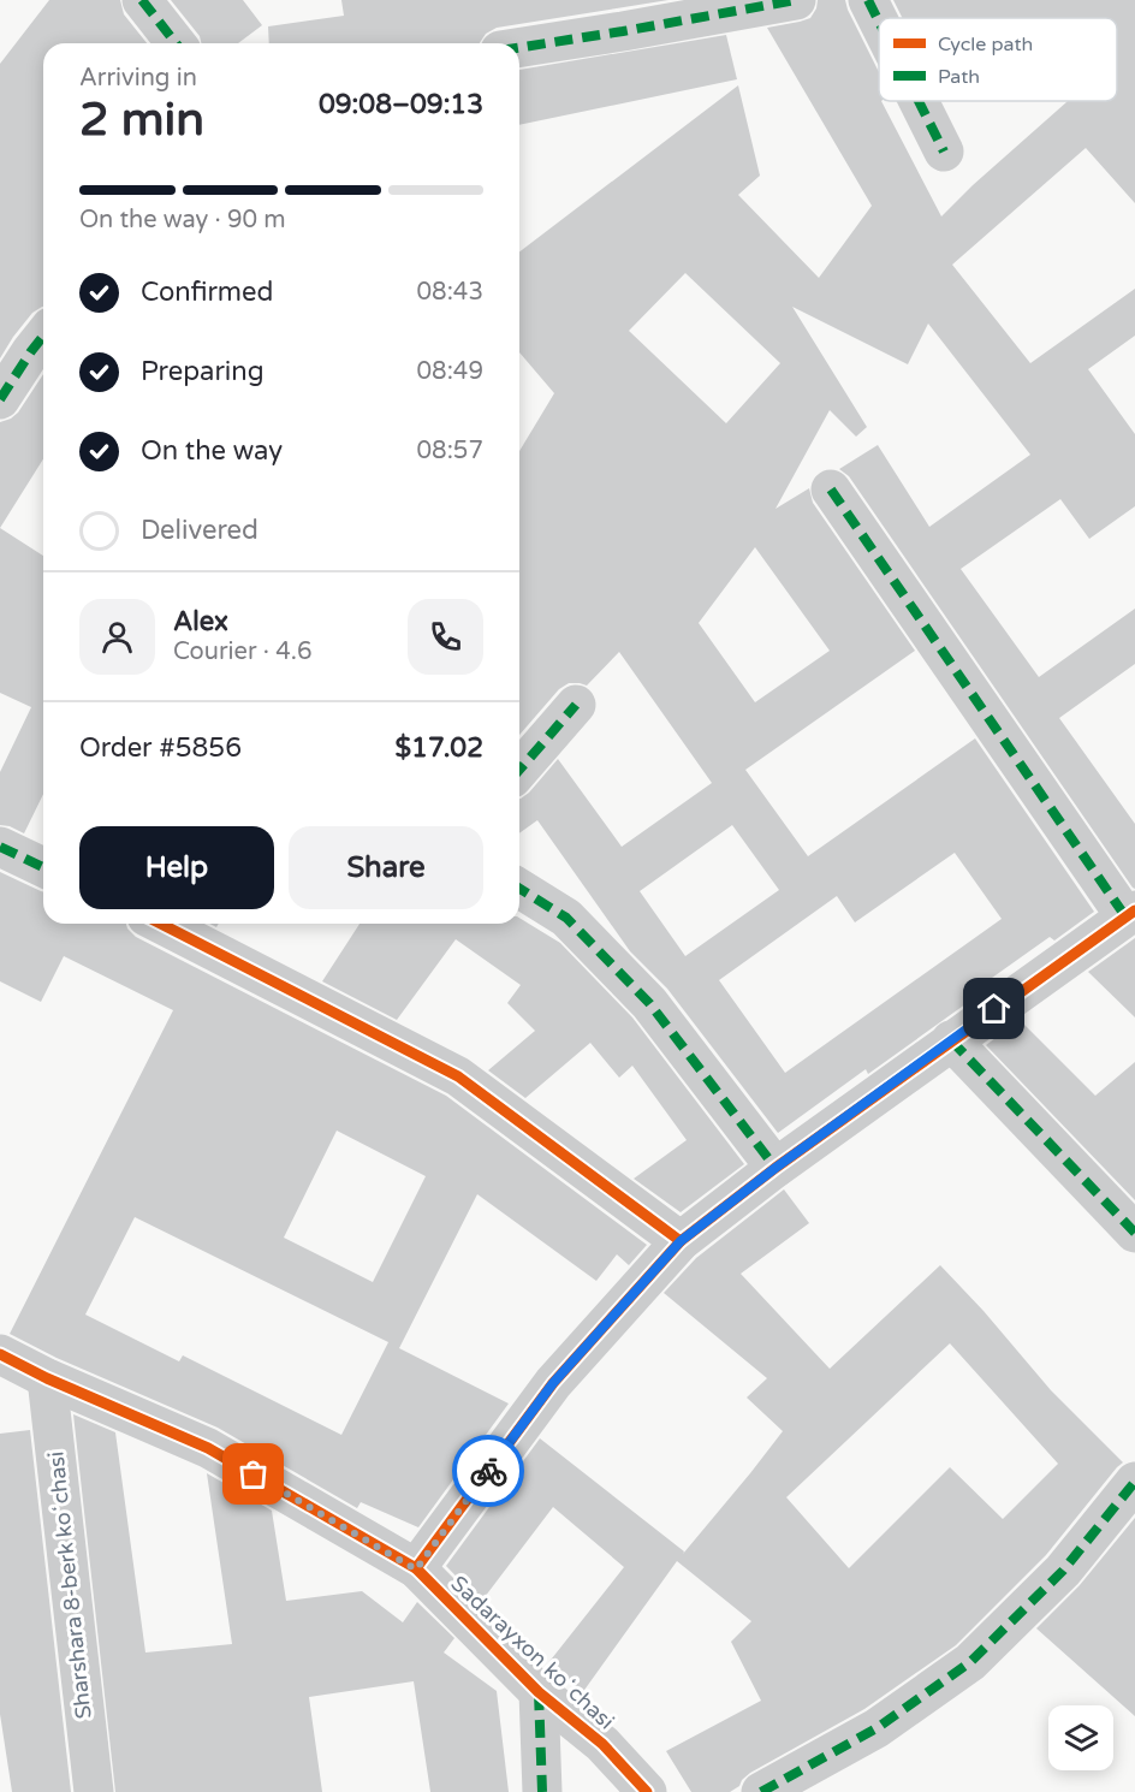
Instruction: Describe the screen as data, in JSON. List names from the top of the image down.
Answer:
{
  "streets": {
    "street": ["Sharshara 8-berk koʻchasi", "Sadarayxon koʻchasi"]
  },
  "crossings": [
    ["Sharshara 8-berk koʻchasi", "Sadarayxon koʻchasi"]
  ],
  "legend": ["Cycle path", "Path"],
  "page": {
    "heading": ["2 min", "Arriving in", "09:08–09:13"],
    "panel": [
      "Alex",
      "Courier · 4.6",
      "Order #5856",
      "$17.02"
    ],
    "bar": "On the way · 90 m",
    "list": [
      ["Confirmed", "08:43"],
      ["Preparing", "08:49"],
      ["On the way", "08:57"],
      "Delivered"
    ],
    "buttons": ["Help", "Share"]
  }
}
